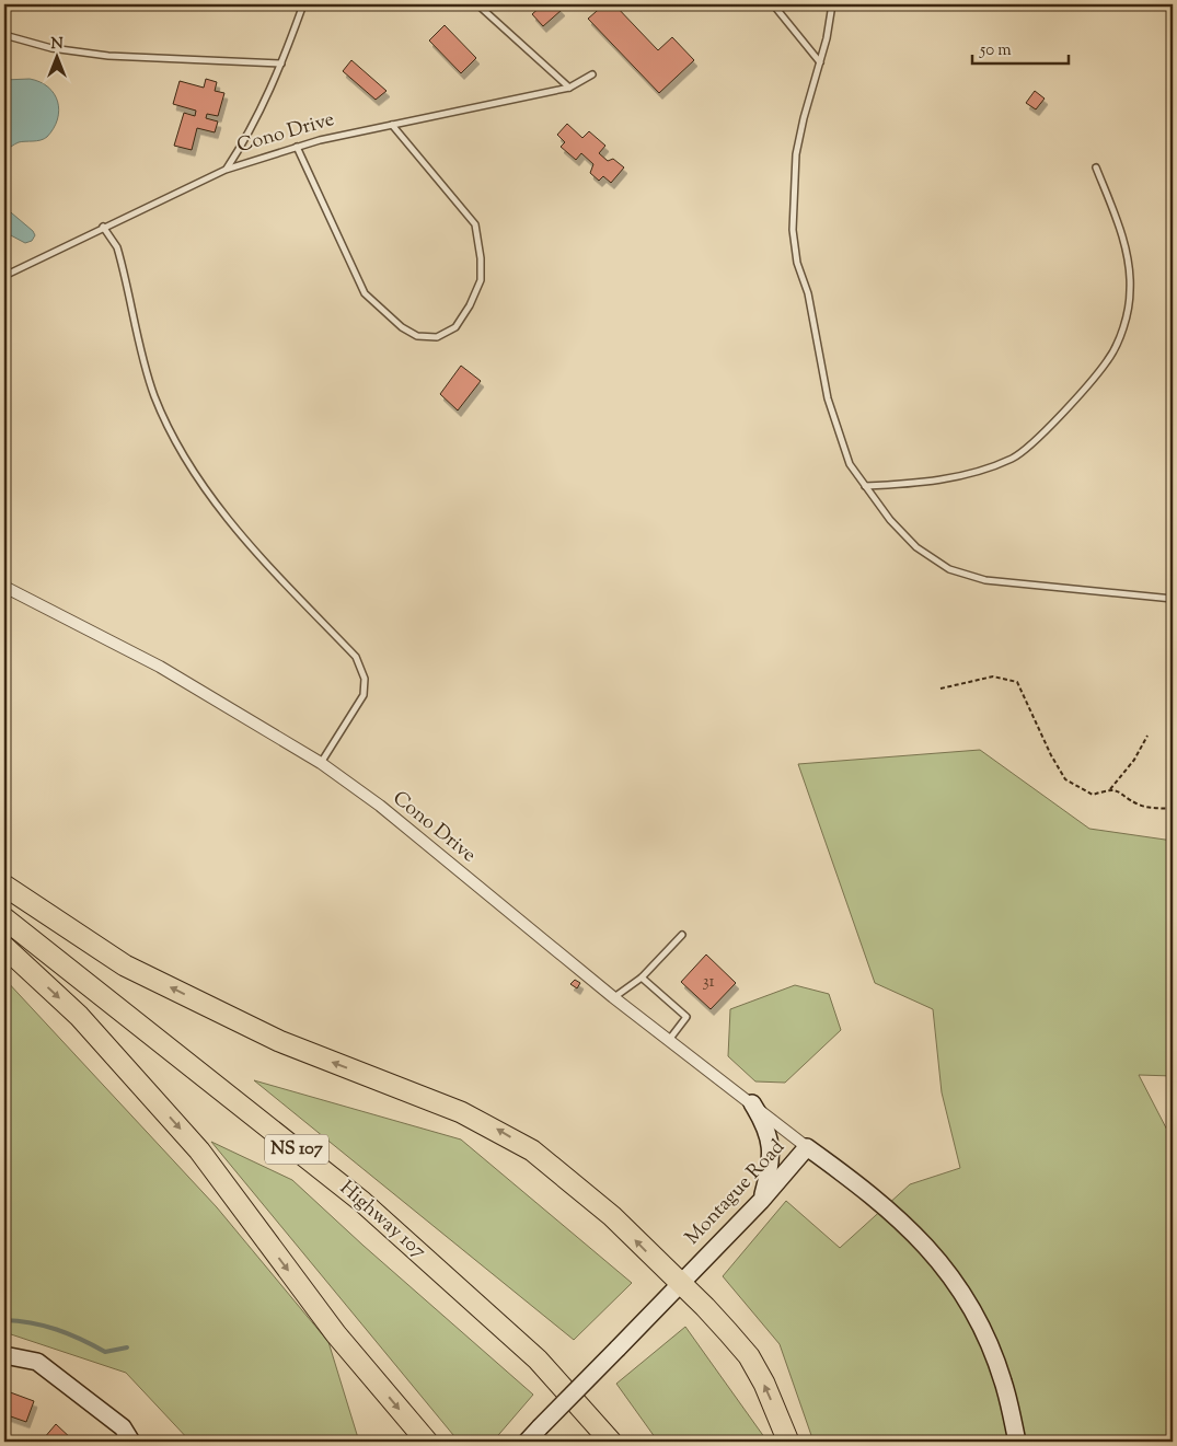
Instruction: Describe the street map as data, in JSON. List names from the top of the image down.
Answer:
{
  "streets": {
    "highway": ["NS 107", "Highway 107"],
    "street": ["Cono Drive", "Montague Road"]
  },
  "crossings": [
    ["Cono Drive", "Montague Road"]
  ],
  "house_numbers": ["31"],
  "scale_bar": "50 m",
  "north": "top"
}
